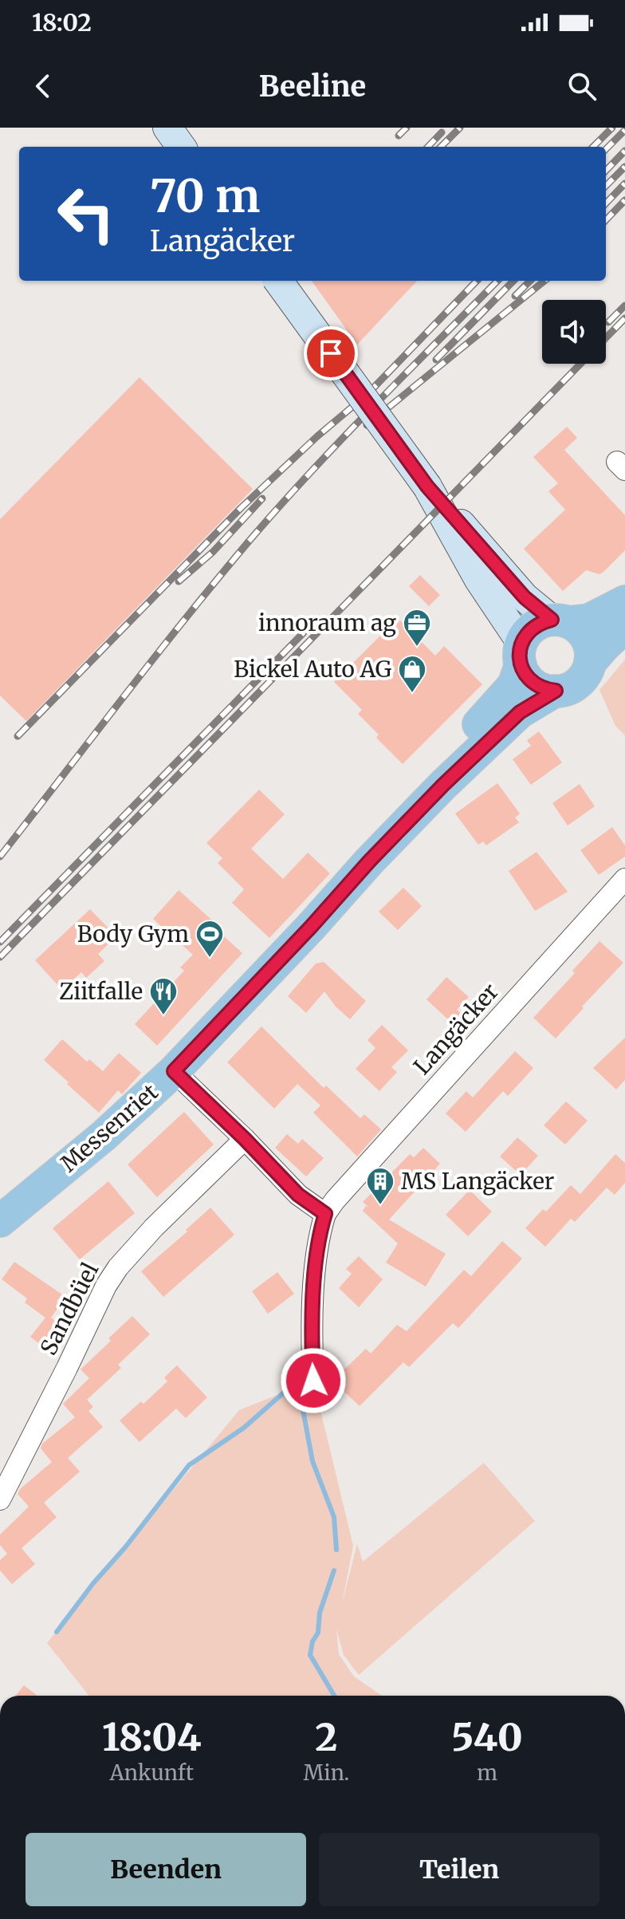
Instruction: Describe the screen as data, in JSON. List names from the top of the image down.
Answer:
{
  "streets": {
    "main road": ["Messenriet"],
    "street": ["Langäcker", "Sandbüel"]
  },
  "places": {
    "office": ["innoraum ag"],
    "shop": ["Bickel Auto AG"],
    "sports": ["Body Gym"],
    "restaurant": ["Ziitfalle"],
    "building": ["MS Langäcker"]
  },
  "page": {
    "status": "18:02",
    "header": "Beeline",
    "turn": ["70 m", "Langäcker"],
    "eta": [
      "18:04",
      "Ankunft",
      "2",
      "Min.",
      "540",
      "m"
    ],
    "buttons": ["Beenden", "Teilen"]
  }
}
